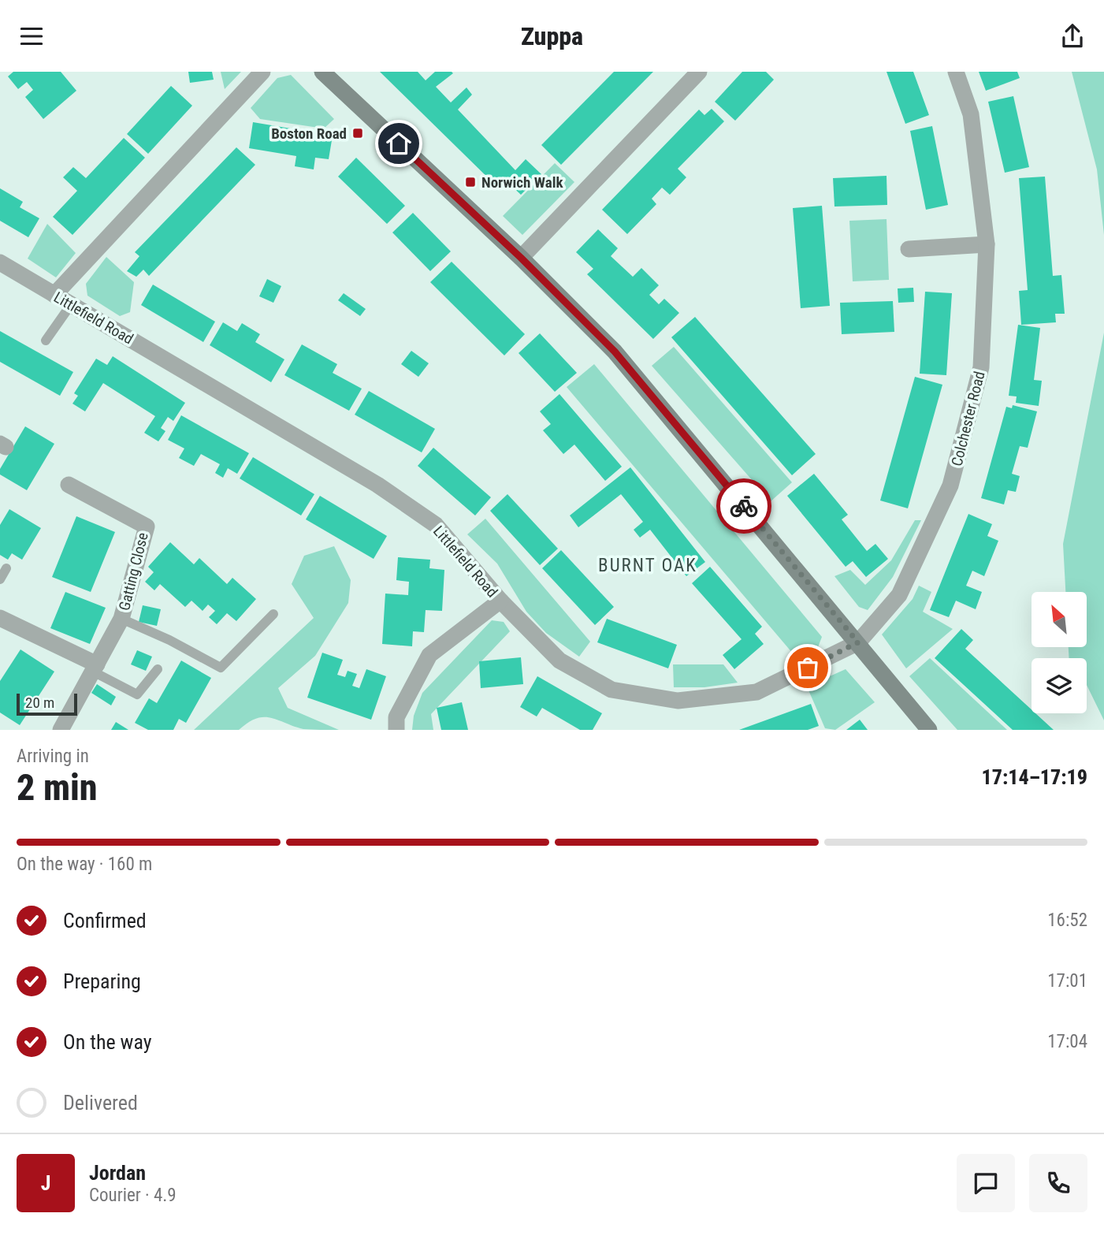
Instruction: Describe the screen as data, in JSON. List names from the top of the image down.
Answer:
{
  "streets": {
    "street": ["Littlefield Road", "Colchester Road", "Gatting Close"]
  },
  "crossings": [
    ["Littlefield Road", "Colchester Road"]
  ],
  "districts": ["BURNT OAK"],
  "places": {
    "transit": ["Boston Road", "Norwich Walk"]
  },
  "scale_bar": "20 m",
  "north": "top left",
  "page": {
    "header": "Zuppa",
    "scale": "20 m",
    "heading": ["2 min", "Arriving in", "17:14–17:19"],
    "panel": ["Jordan", "Courier · 4.9"],
    "bar": "On the way · 160 m",
    "list": [
      ["Confirmed", "16:52"],
      ["Preparing", "17:01"],
      ["On the way", "17:04"],
      "Delivered"
    ],
    "round": "J"
  }
}
